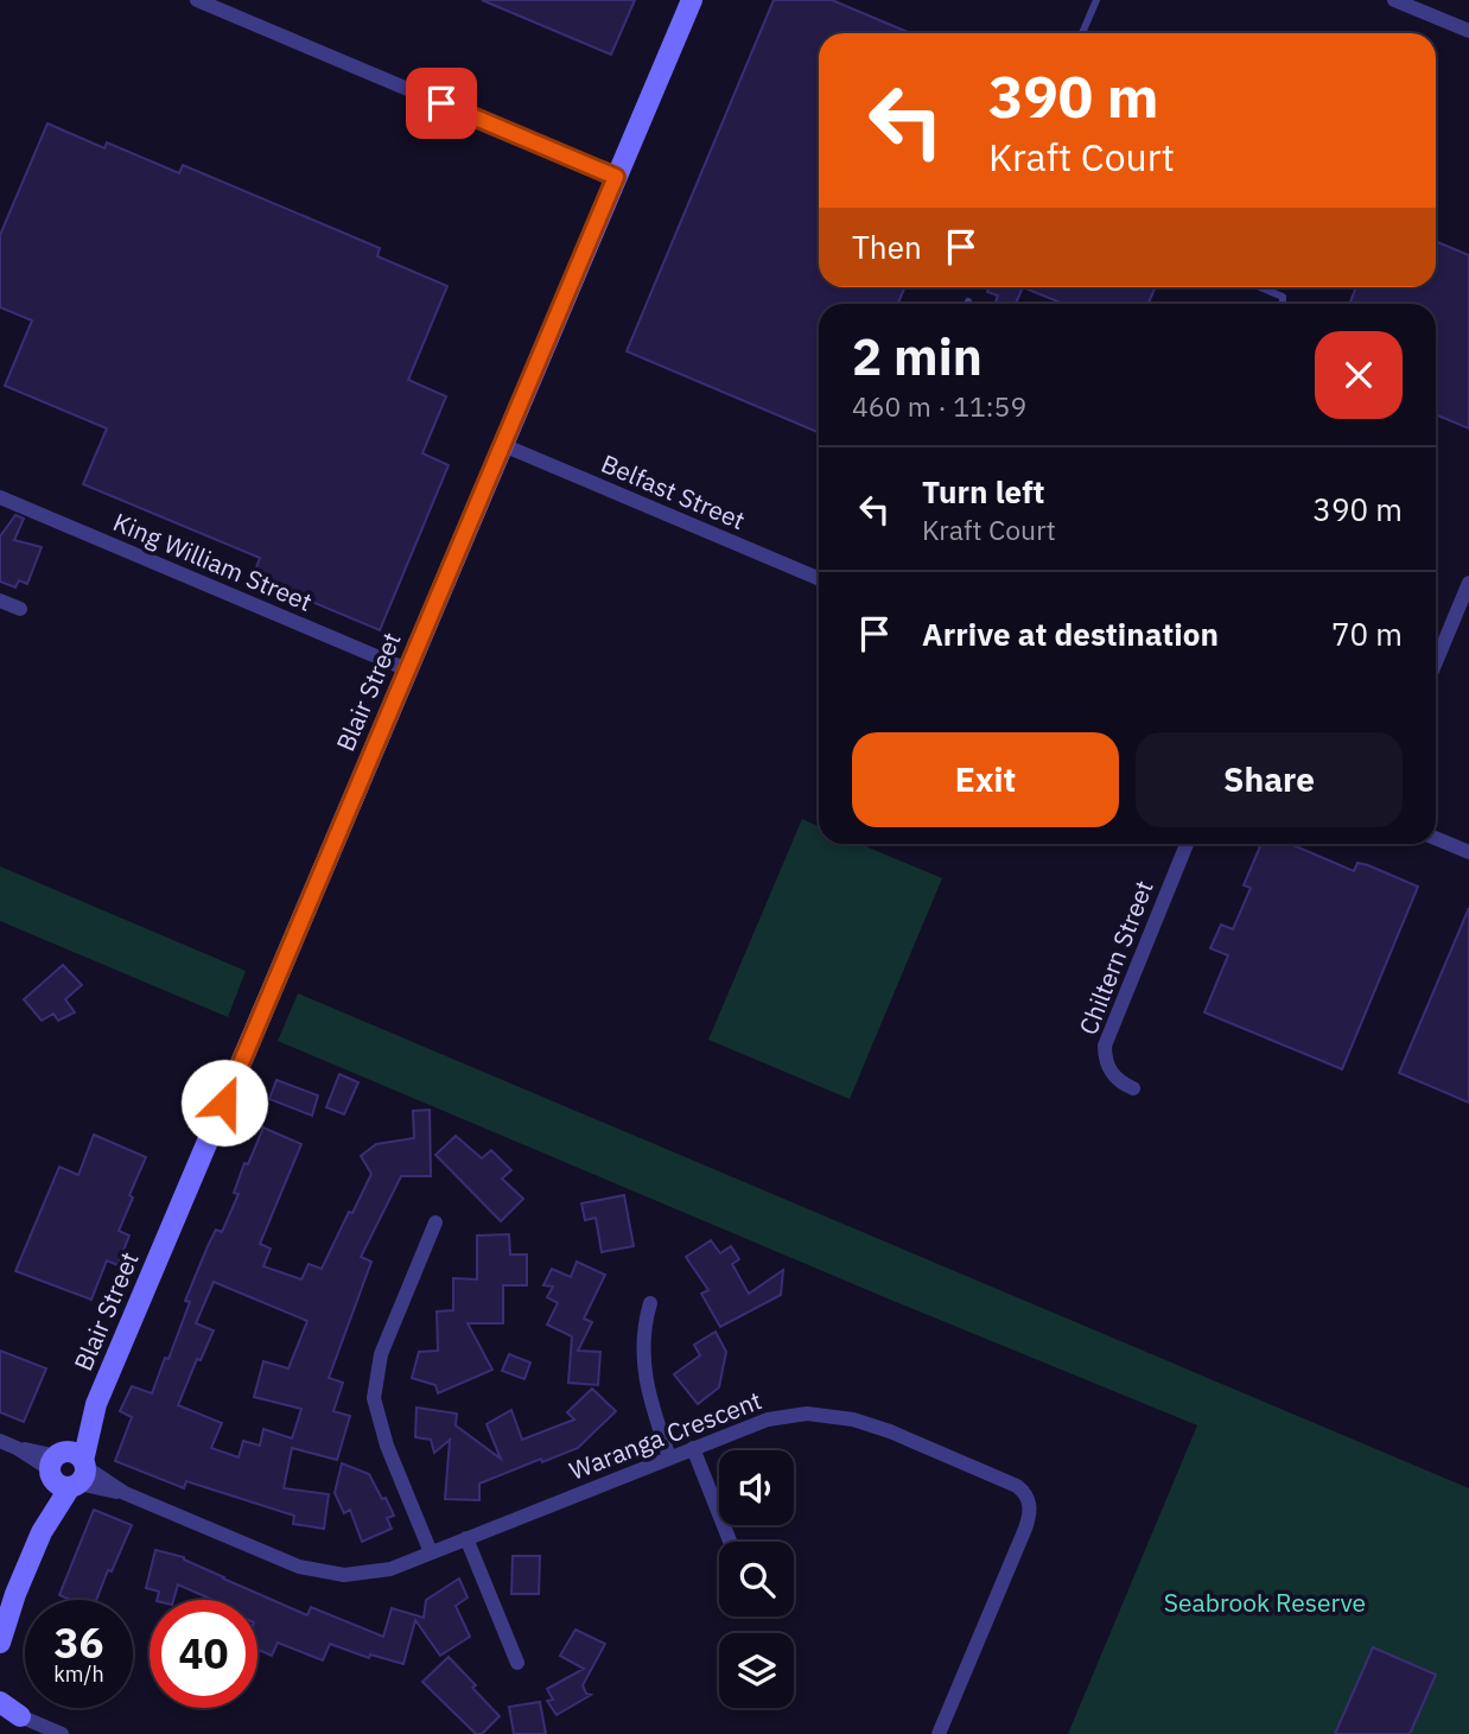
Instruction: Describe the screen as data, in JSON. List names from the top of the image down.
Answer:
{
  "streets": {
    "street": [
      "Belfast Street",
      "King William Street",
      "Blair Street",
      "Chiltern Street",
      "Waranga Crescent"
    ]
  },
  "crossings": [
    ["Belfast Street", "Blair Street"],
    ["King William Street", "Blair Street"],
    ["Blair Street", "Waranga Crescent"]
  ],
  "parks": ["Seabrook Reserve"],
  "page": {
    "turn": ["390 m", "Kraft Court"],
    "then": "Then",
    "heading": ["2 min", "460 m · 11:59"],
    "list": [
      {
        "name": "Turn left",
        "note": "Kraft Court",
        "value": "390 m"
      },
      {
        "name": "Arrive at destination",
        "value": "70 m"
      }
    ],
    "buttons": ["Exit", "Share"],
    "speed": "36 km/h",
    "limit": "40"
  }
}
